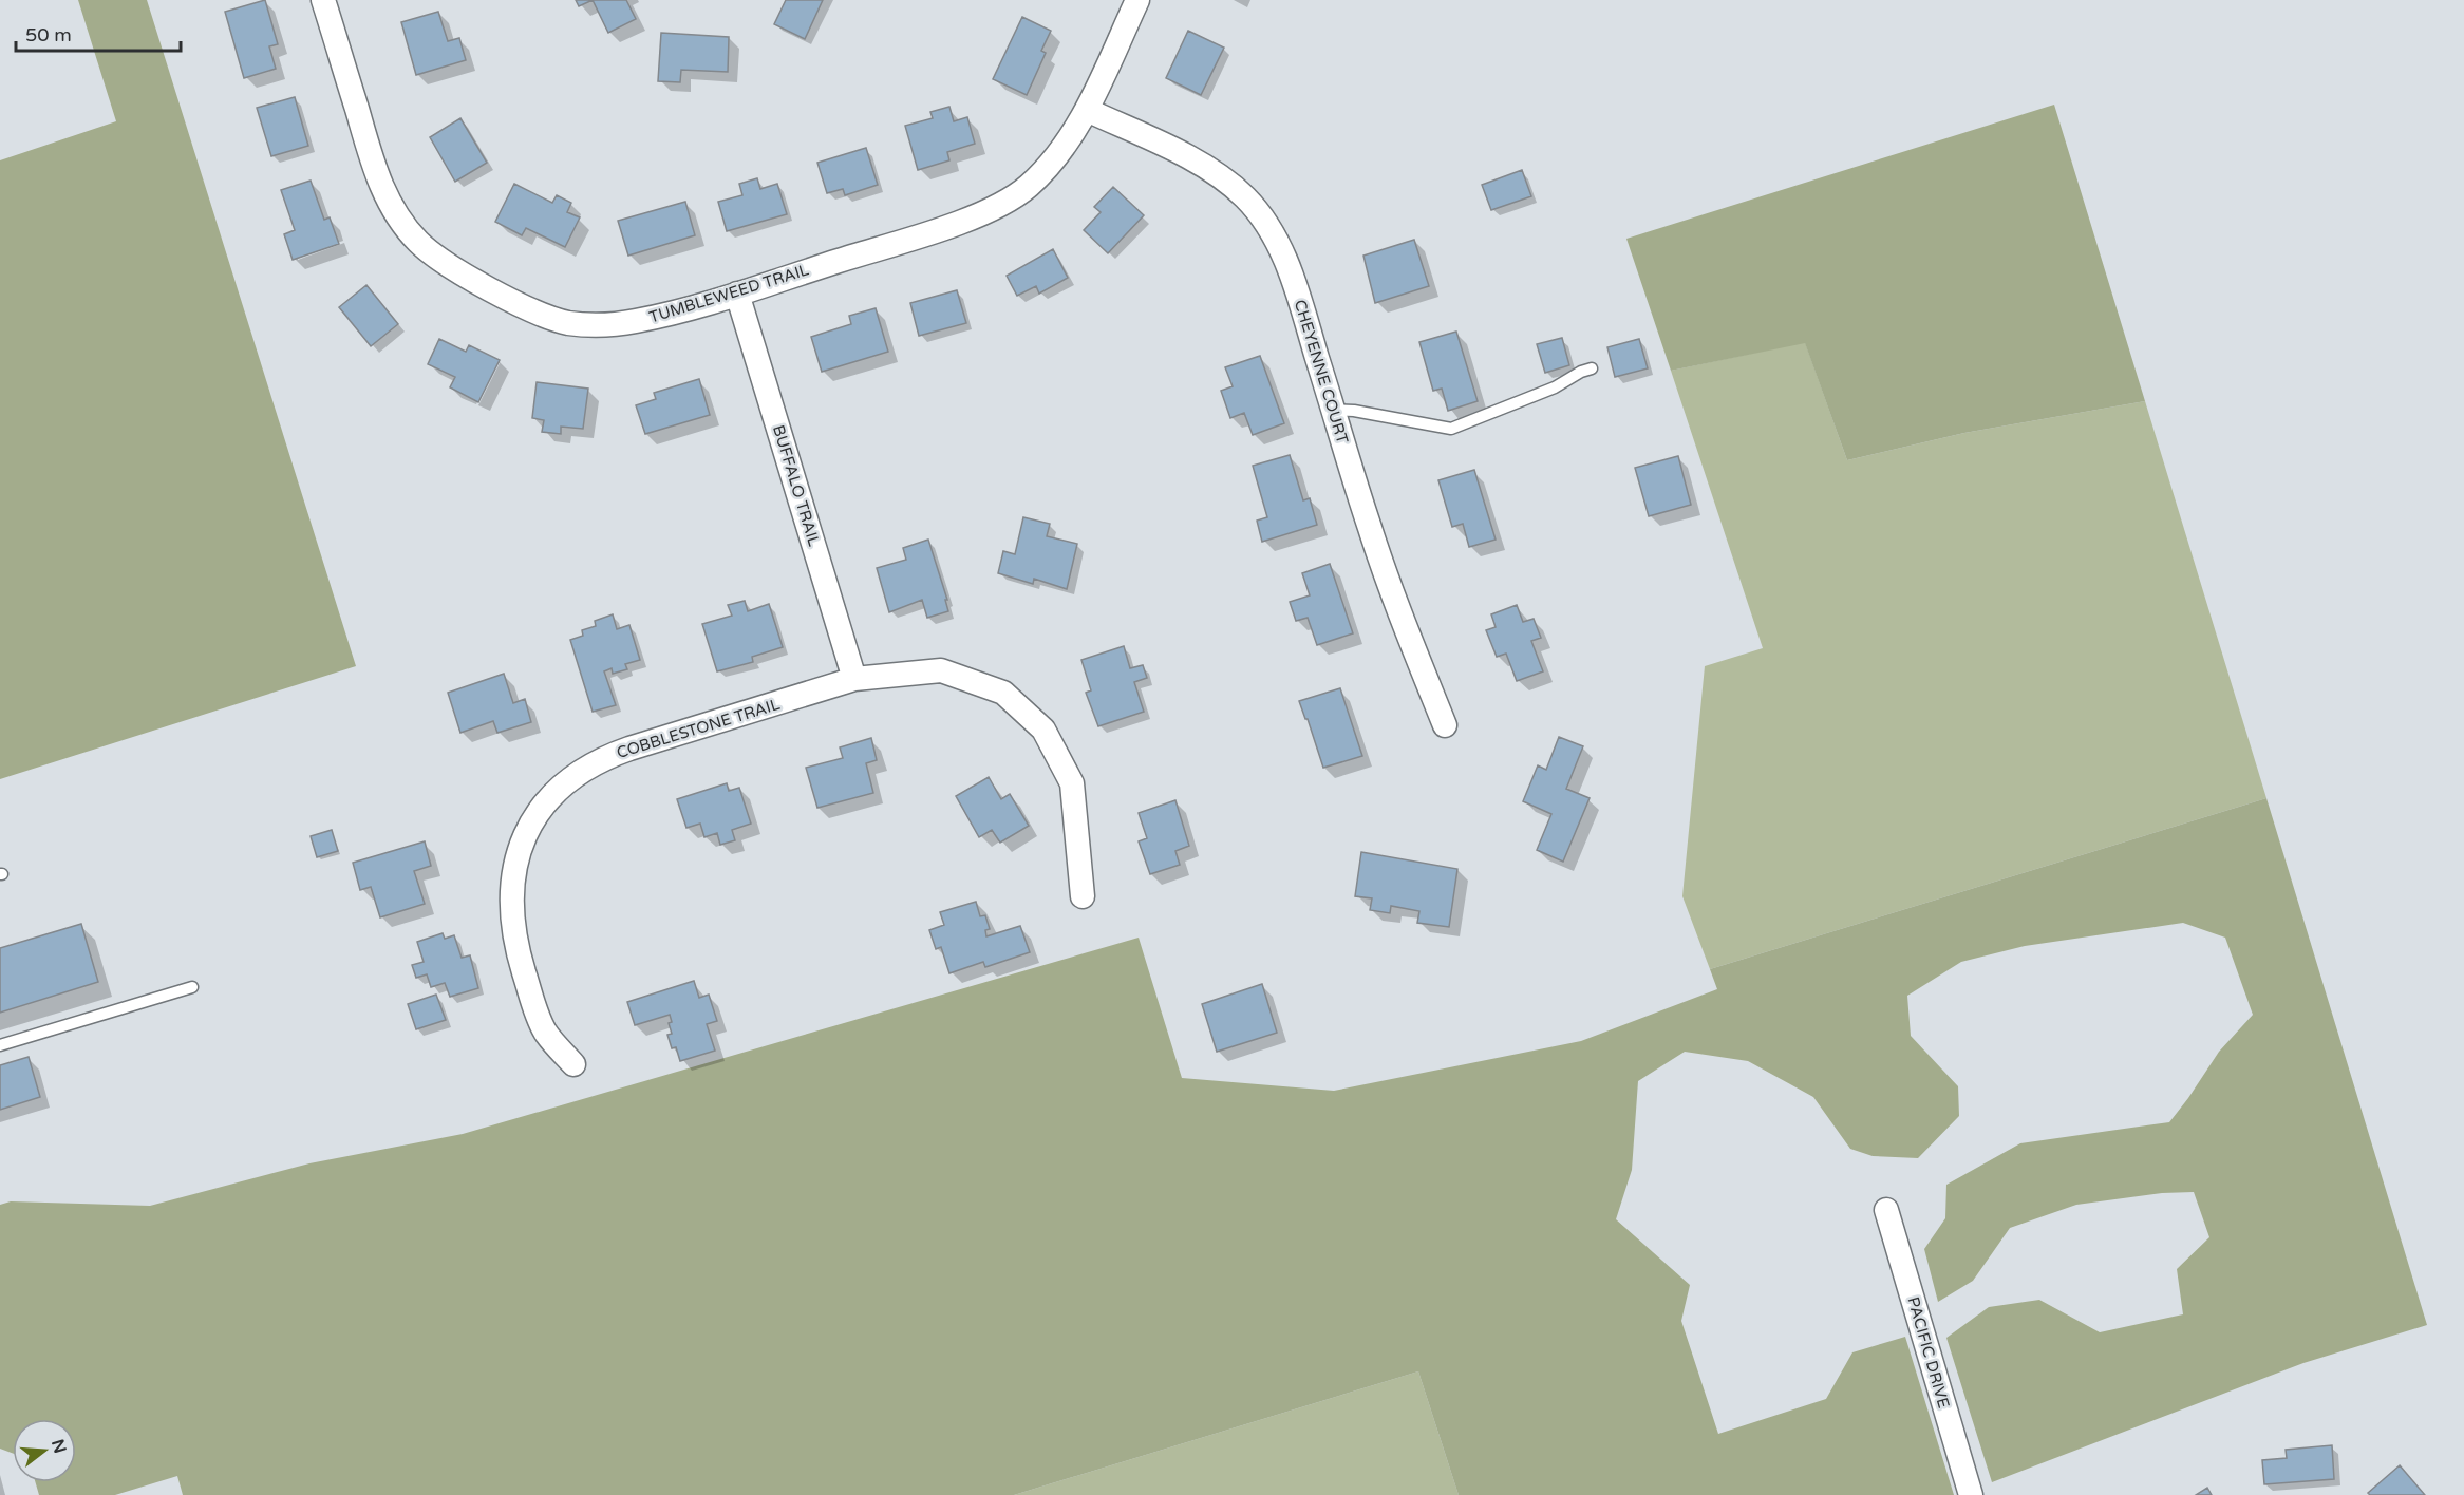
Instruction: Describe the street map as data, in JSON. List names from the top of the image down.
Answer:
{
  "streets": {
    "street": [
      "TUMBLEWEED TRAIL",
      "CHEYENNE COURT",
      "BUFFALO TRAIL",
      "COBBLESTONE TRAIL",
      "PACIFIC DRIVE"
    ]
  },
  "crossings": [
    ["TUMBLEWEED TRAIL", "CHEYENNE COURT"],
    ["TUMBLEWEED TRAIL", "BUFFALO TRAIL"],
    ["BUFFALO TRAIL", "COBBLESTONE TRAIL"]
  ],
  "scale_bar": "50 m",
  "north": "right"
}
